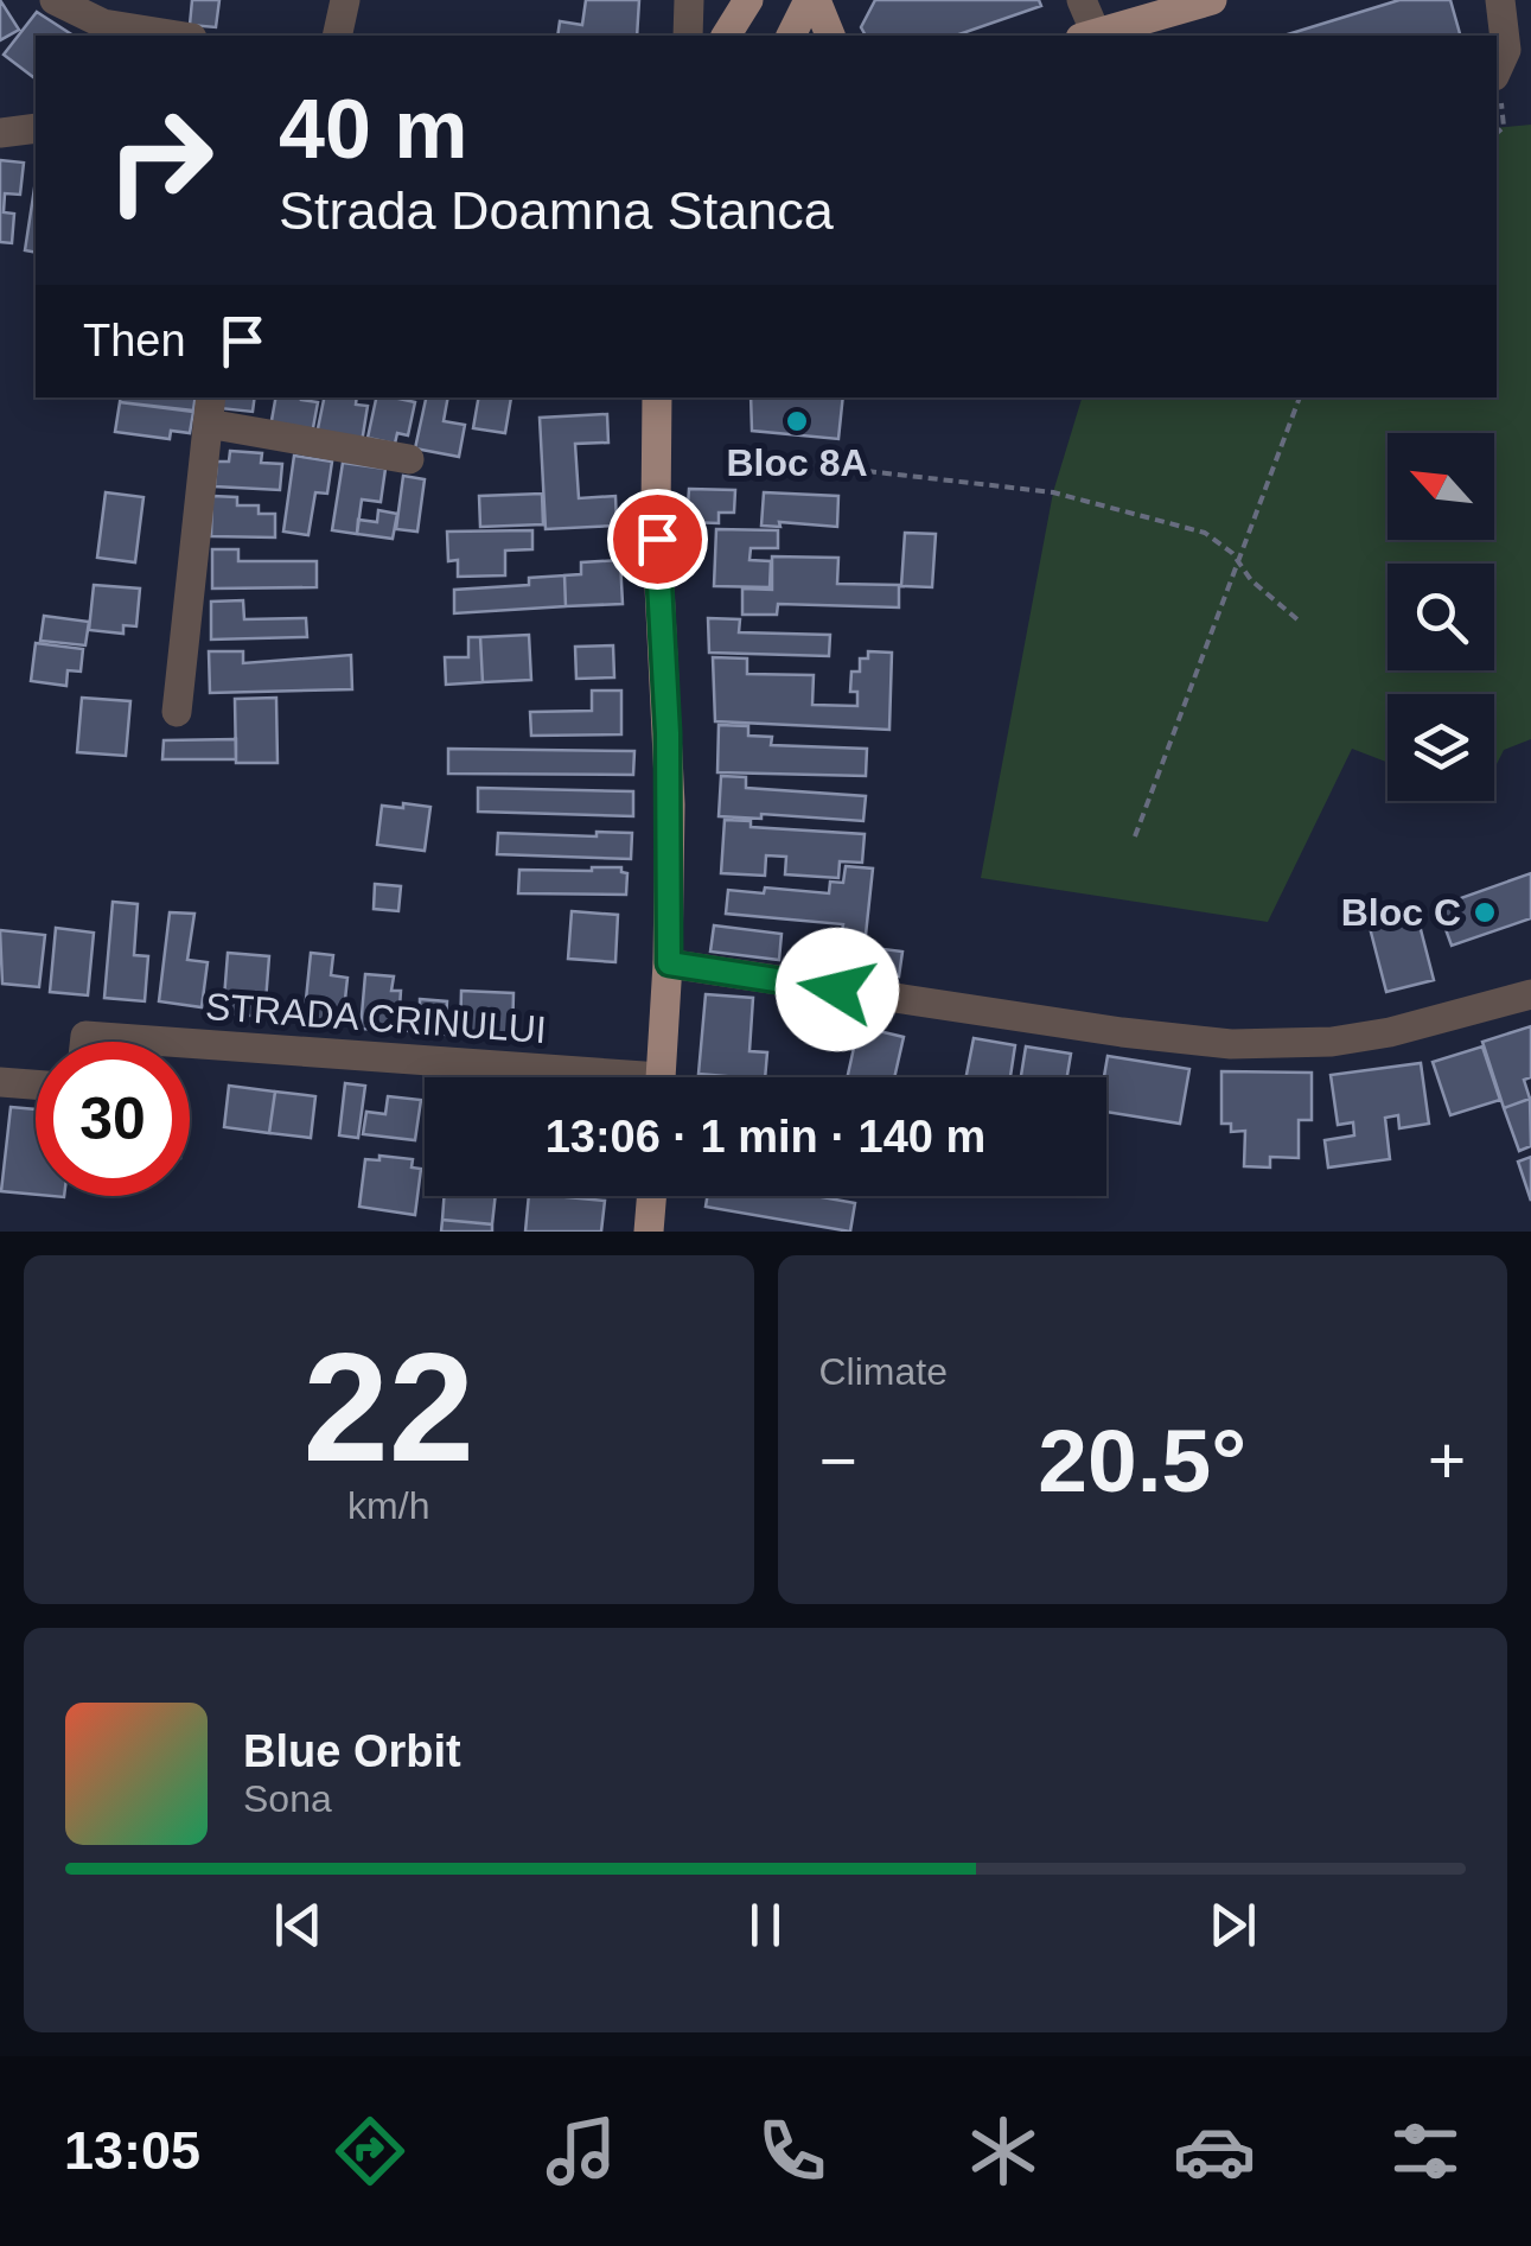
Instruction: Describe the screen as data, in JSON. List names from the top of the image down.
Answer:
{
  "streets": {
    "street": ["STRADA CRINULUI"]
  },
  "places": ["Bloc 8A", "Bloc C"],
  "north": "top left",
  "page": {
    "turn": ["40 m", "Strada Doamna Stanca"],
    "then": "Then",
    "limit": "30",
    "trip": "13:06 · 1 min · 140 m",
    "tile": [
      ["22", "km/h"],
      "Climate"
    ],
    "heat": ["−", "20.5°", "+"],
    "song": ["Blue Orbit", "Sona"],
    "tabs": "13:05"
  }
}
